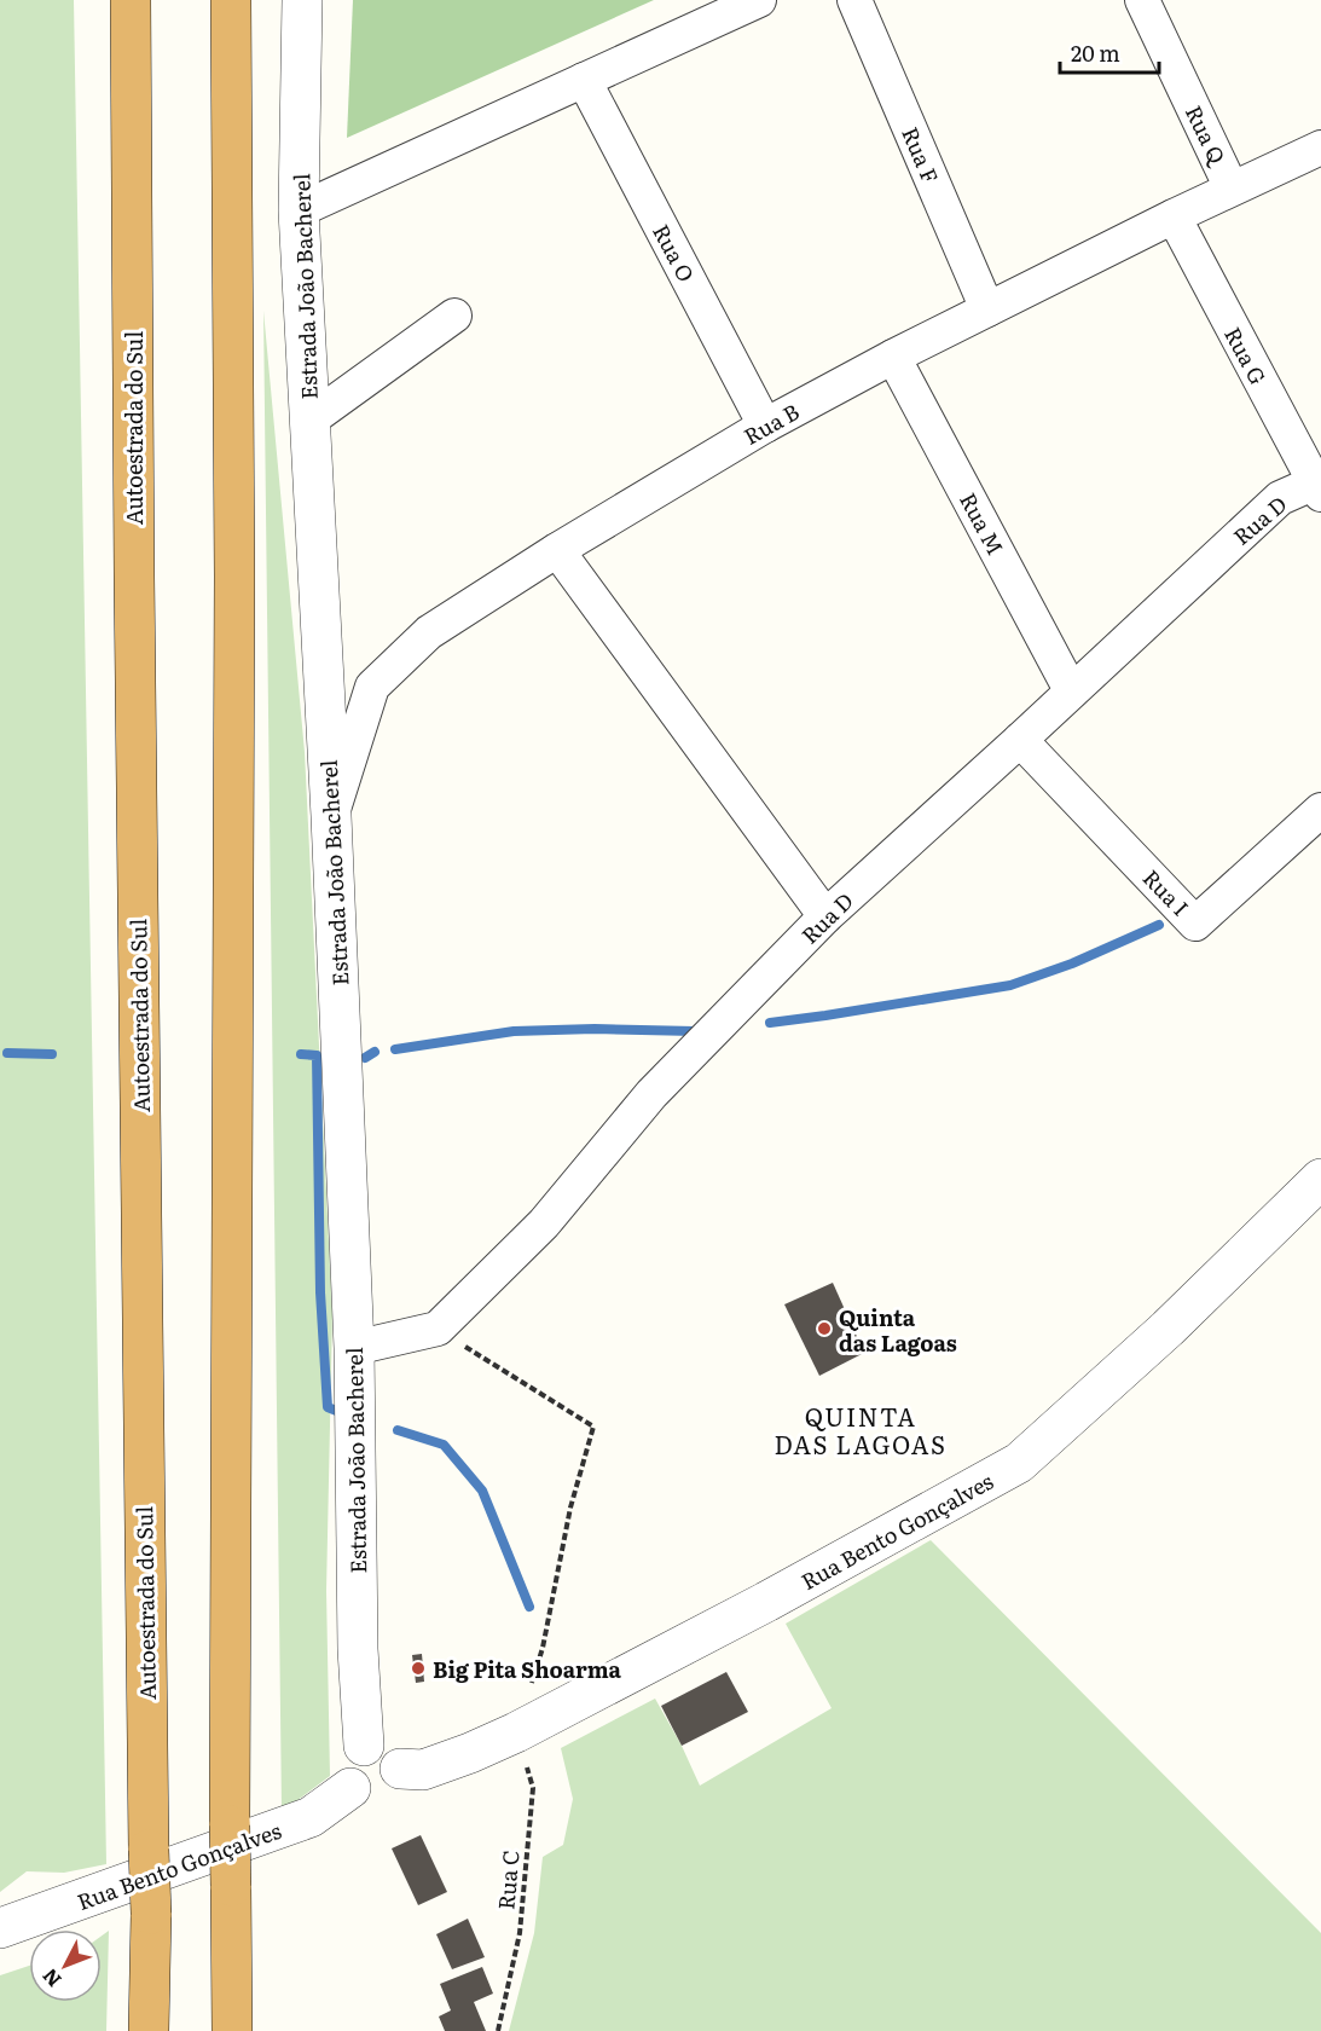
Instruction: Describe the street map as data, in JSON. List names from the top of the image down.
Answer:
{
  "streets": {
    "highway": ["Autoestrada do Sul"],
    "street": [
      "Rua Q",
      "Rua F",
      "Rua O",
      "Estrada João Bacherel",
      "Rua G",
      "Rua B",
      "Rua D",
      "Rua M",
      "Rua I",
      "Rua Bento Gonçalves"
    ],
    "path": ["Rua C"]
  },
  "crossings": [
    ["Rua Q", "Rua B"],
    ["Rua F", "Rua B"],
    ["Rua O", "Rua B"],
    ["Estrada João Bacherel", "Rua B"],
    ["Estrada João Bacherel", "Rua Bento Gonçalves"],
    ["Rua G", "Rua B"],
    ["Rua G", "Rua D"],
    ["Rua B", "Rua M"],
    ["Rua D", "Rua M"],
    ["Rua D", "Rua I"],
    ["Rua Bento Gonçalves", "Rua C"]
  ],
  "districts": ["QUINTA DAS LAGOAS"],
  "places": ["Quinta das Lagoas", "Big Pita Shoarma"],
  "scale_bar": "20 m",
  "north": "bottom left"
}
